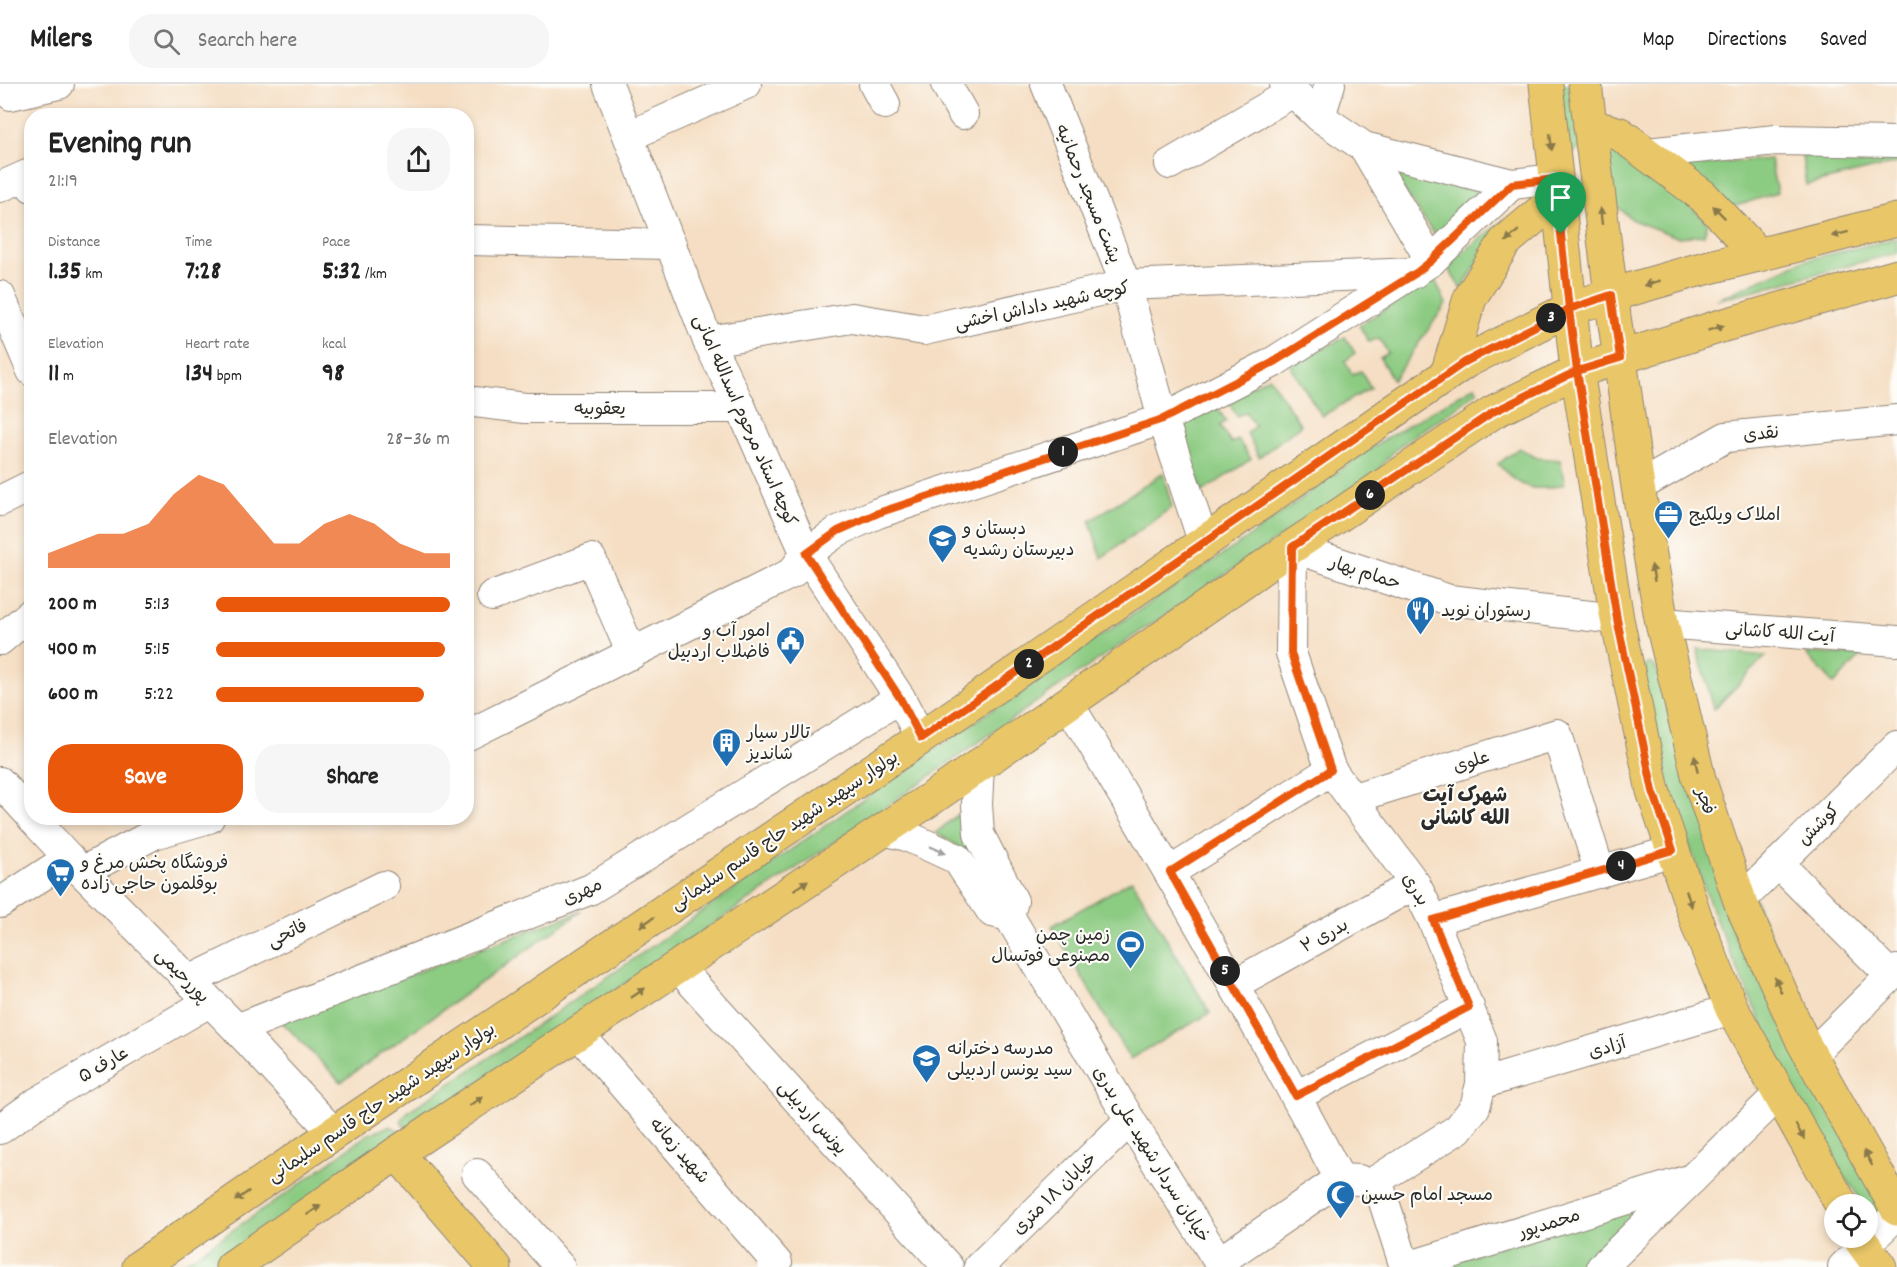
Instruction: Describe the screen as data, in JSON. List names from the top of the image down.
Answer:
{
  "streets": {
    "main road": ["فجر", "بولوار سپهبد شهید حاج قاسم سلیمانی"],
    "street": [
      "پشت مسجد رحمانیه",
      "کوچه شهید داداش اخشی",
      "یعقوبیه",
      "کوچه استاد مرحوم اسدالله امانی",
      "نقدی",
      "حمام بهار",
      "آیت الله کاشانی",
      "علوی",
      "کوشش",
      "بدری",
      "مهری",
      "فاتحی",
      "بدری ۲",
      "پوررحیمی",
      "آزادی",
      "عارف ۵",
      "یونس اردبیلی",
      "شهید زمانه",
      "خیابان سردار شهید علی بدری",
      "خیابان ۱۸ متری",
      "محمدپور"
    ]
  },
  "crossings": [
    ["پشت مسجد رحمانیه", "کوچه شهید داداش اخشی"],
    ["پشت مسجد رحمانیه", "بولوار سپهبد شهید حاج قاسم سلیمانی"],
    ["کوچه شهید داداش اخشی", "کوچه استاد مرحوم اسدالله امانی"],
    ["یعقوبیه", "کوچه استاد مرحوم اسدالله امانی"],
    ["کوچه استاد مرحوم اسدالله امانی", "بولوار سپهبد شهید حاج قاسم سلیمانی"],
    ["کوچه استاد مرحوم اسدالله امانی", "مهری"],
    ["نقدی", "فجر"],
    ["حمام بهار", "بدری"],
    ["آیت الله کاشانی", "فجر"],
    ["علوی", "بدری"],
    ["فجر", "کوشش"],
    ["فجر", "بولوار سپهبد شهید حاج قاسم سلیمانی"],
    ["بولوار سپهبد شهید حاج قاسم سلیمانی", "پوررحیمی"],
    ["بدری", "بدری ۲"],
    ["بدری", "آزادی"],
    ["مهری", "پوررحیمی"],
    ["فاتحی", "پوررحیمی"],
    ["پوررحیمی", "عارف ۵"],
    ["خیابان سردار شهید علی بدری", "خیابان ۱۸ متری"]
  ],
  "districts": ["شهرک آیت الله کاشانی"],
  "places": {
    "office": ["املاک ویلکیج"],
    "school or university": ["دبستان و دبیرستان رشدیه", "مدرسه دخترانه سید یونس اردبیلی"],
    "restaurant": ["رستوران نوید"],
    "public building": ["امور آب و فاضلاب اردبیل"],
    "building": ["تالار سیار شاندیز"],
    "supermarket": ["فروشگاه پخش مرغ و بوقلمون حاجی زاده"],
    "sports": ["زمین چمن مصنوعی فوتسال"],
    "mosque": ["مسجد امام حسین"]
  },
  "page": {
    "header": "Milers",
    "search": "Search here",
    "nav": ["Map", "Directions", "Saved"],
    "heading": ["Evening run", "21:19"],
    "stats": [
      ["Distance", "1.35 km"],
      ["Time", "7:28"],
      ["Pace", "5:32 /km"],
      ["Elevation", "11 m"],
      ["Heart rate", "134 bpm"],
      ["kcal", "98"]
    ],
    "pins": [
      "3",
      "1",
      "6",
      "2",
      "4",
      "5"
    ],
    "chart": ["Elevation", "28–36 m"],
    "list": [
      {
        "name": "200 m",
        "note": "5:13"
      },
      {
        "name": "400 m",
        "note": "5:15"
      },
      {
        "name": "600 m",
        "note": "5:22"
      }
    ],
    "buttons": ["Save", "Share"]
  }
}
